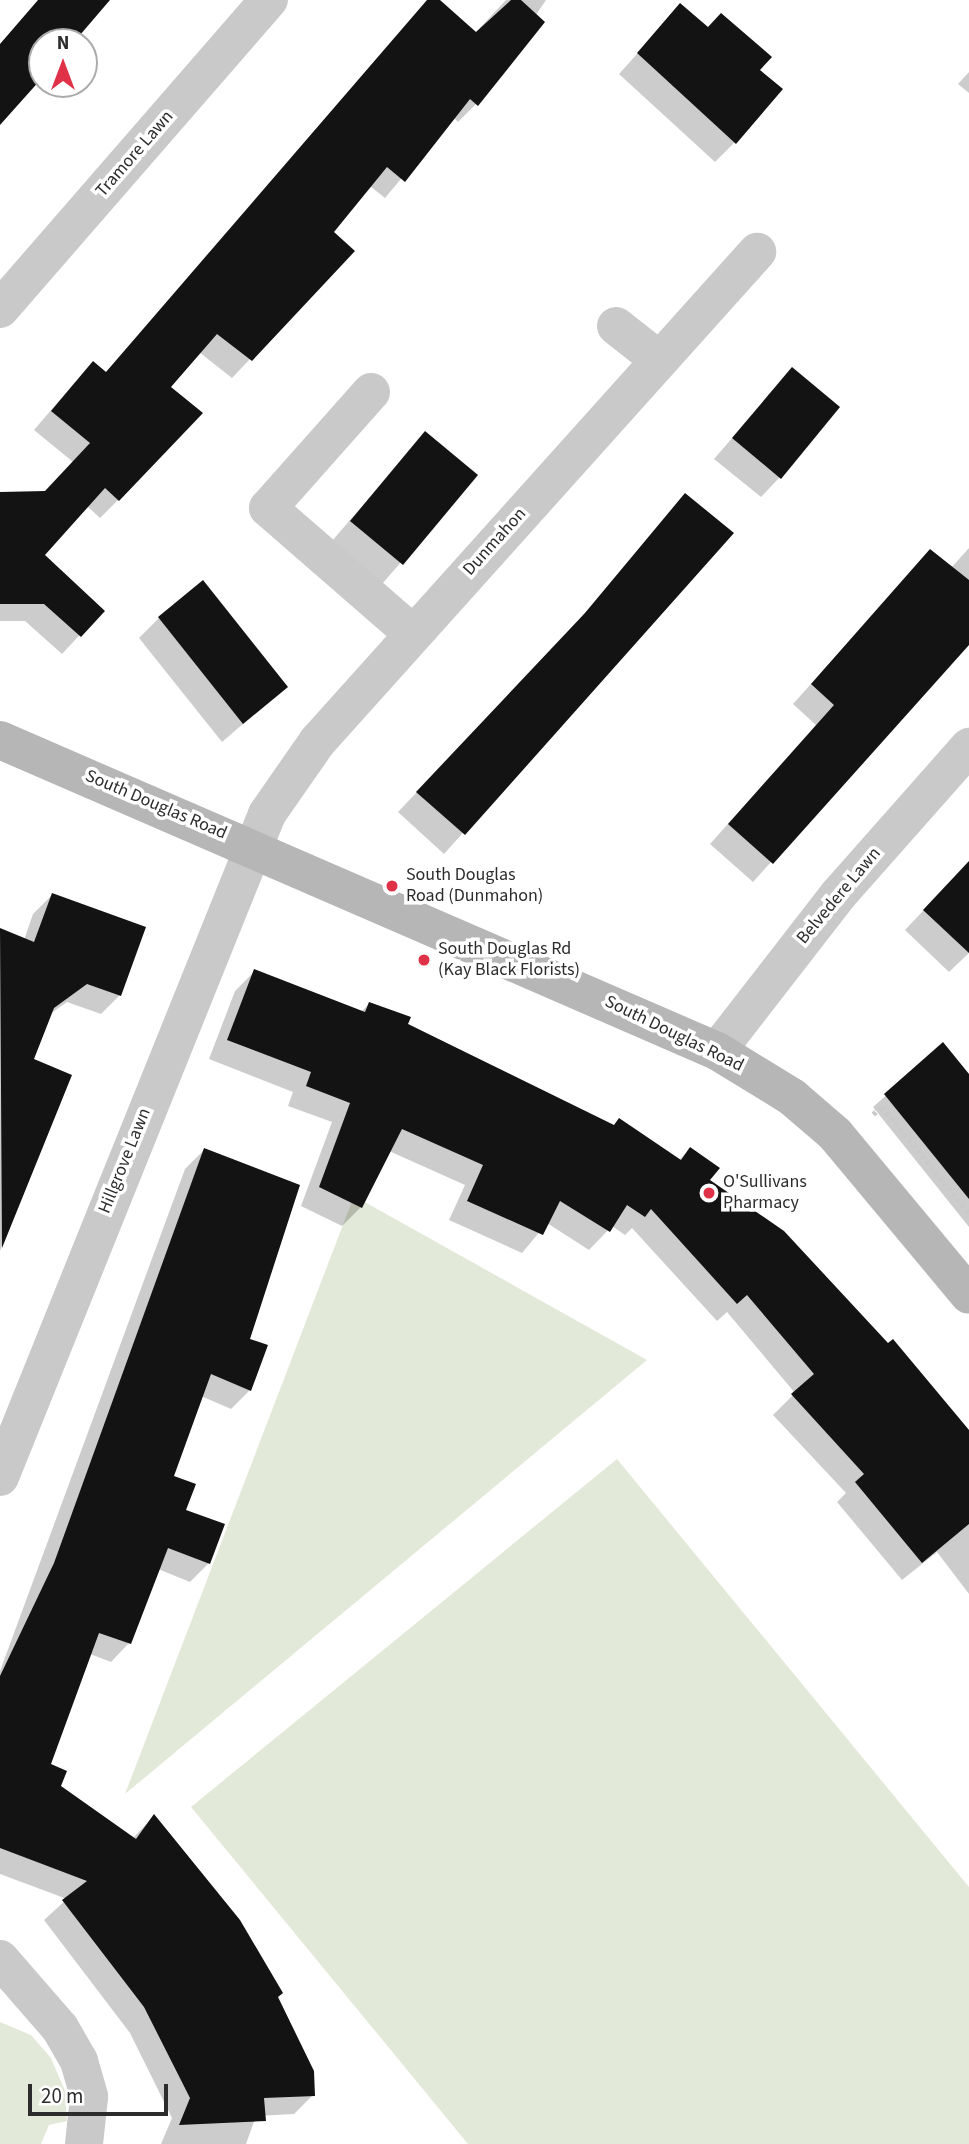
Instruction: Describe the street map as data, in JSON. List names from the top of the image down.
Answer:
{
  "streets": {
    "main road": ["South Douglas Road"],
    "street": [
      "Tramore Lawn",
      "Dunmahon",
      "Belvedere Lawn",
      "Hillgrove Lawn"
    ]
  },
  "crossings": [
    ["Dunmahon", "South Douglas Road"],
    ["Dunmahon", "Hillgrove Lawn"],
    ["South Douglas Road", "Belvedere Lawn"],
    ["South Douglas Road", "Hillgrove Lawn"]
  ],
  "places": ["South Douglas Road (Dunmahon)", "South Douglas Rd (Kay Black Florists)", "O'Sullivans Pharmacy"],
  "scale_bar": "20 m",
  "north": "top"
}
